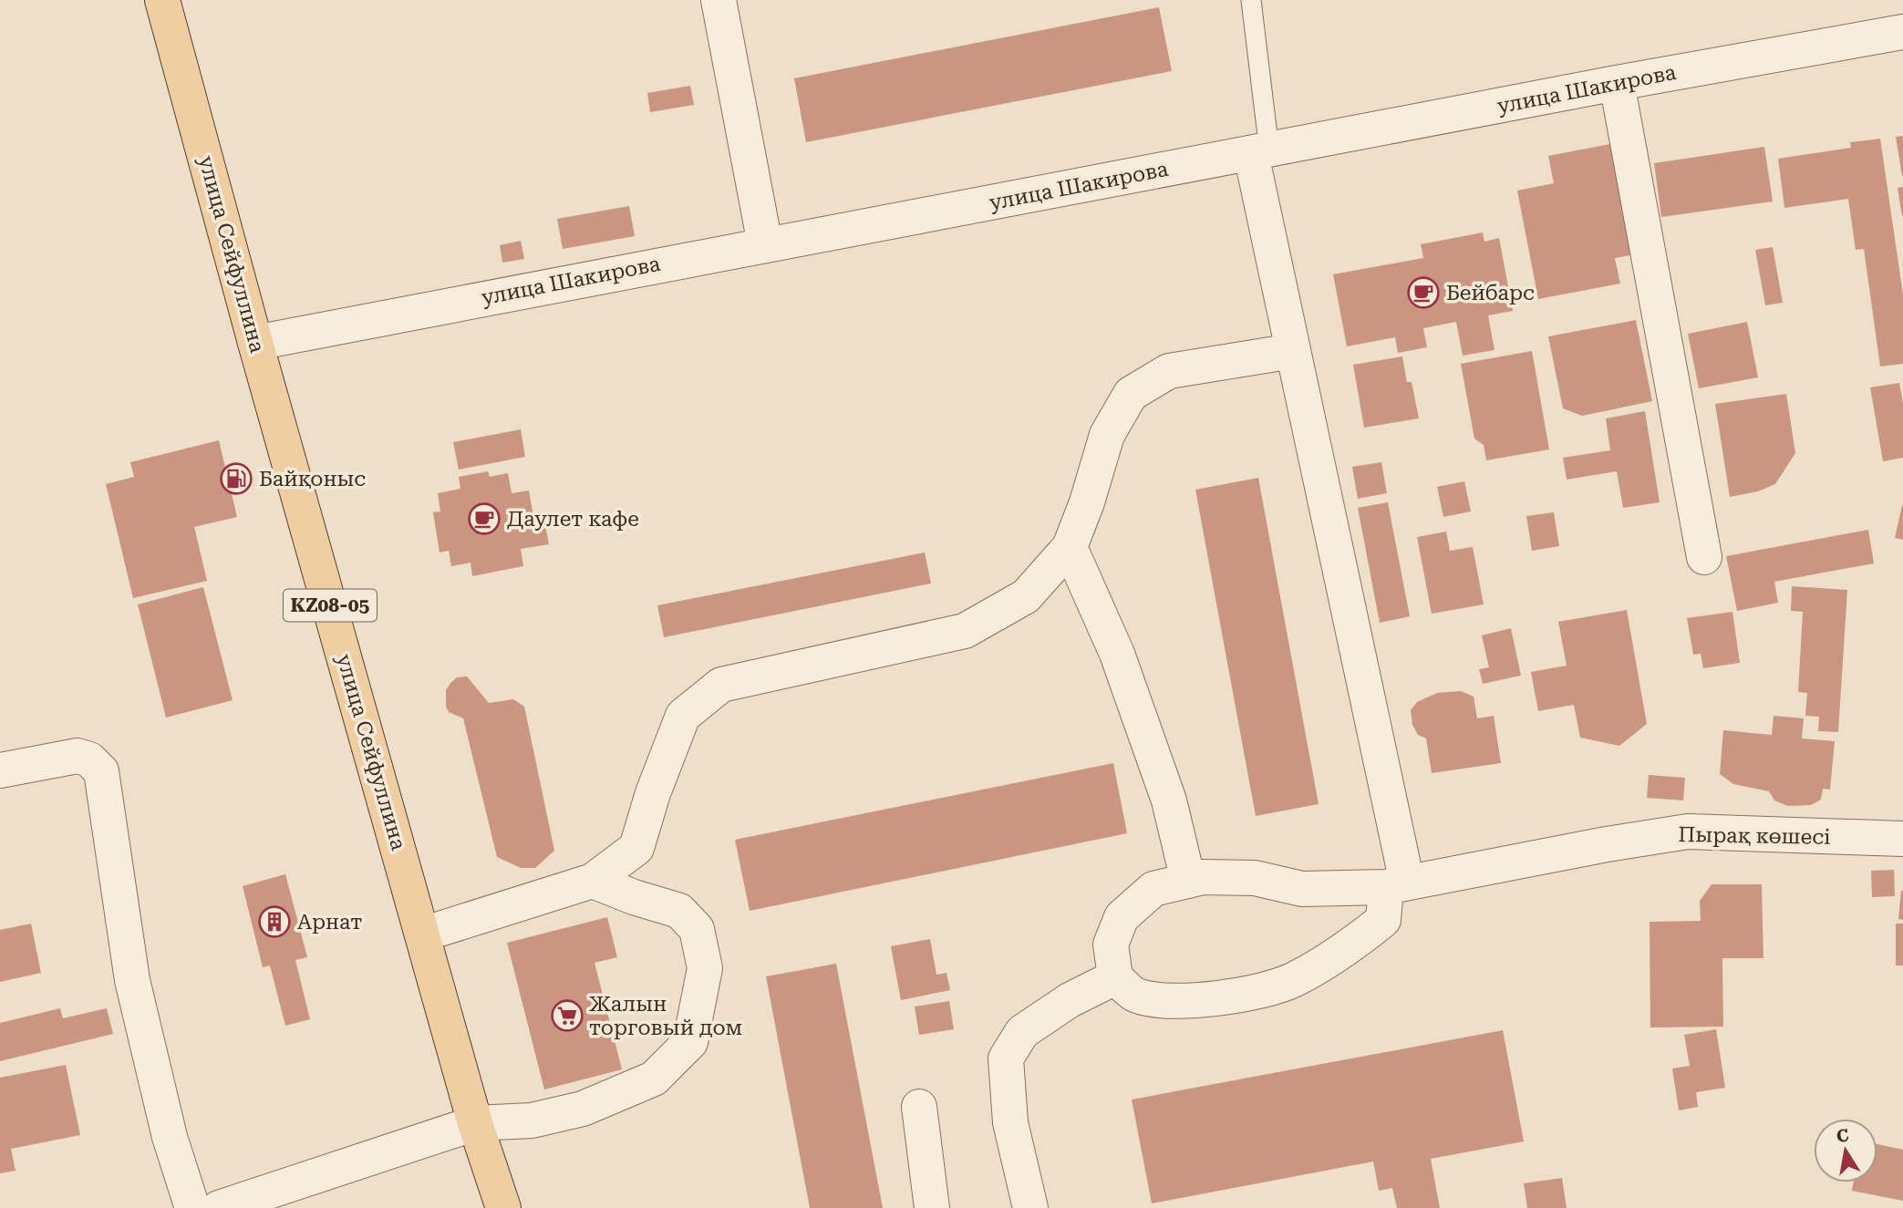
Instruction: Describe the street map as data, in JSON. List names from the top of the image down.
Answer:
{
  "streets": {
    "main road": ["улица Сейфуллина", "KZ08-05"],
    "street": ["улица Шакирова", "Пырақ көшесі"]
  },
  "crossings": [
    ["улица Шакирова", "улица Сейфуллина"]
  ],
  "places": {
    "cafe": ["Бейбарс", "Даулет кафе"],
    "fuel station": ["Байқоныс"],
    "building": ["Арнат"],
    "supermarket": ["Жалын торговый дом"]
  },
  "north": "top"
}
